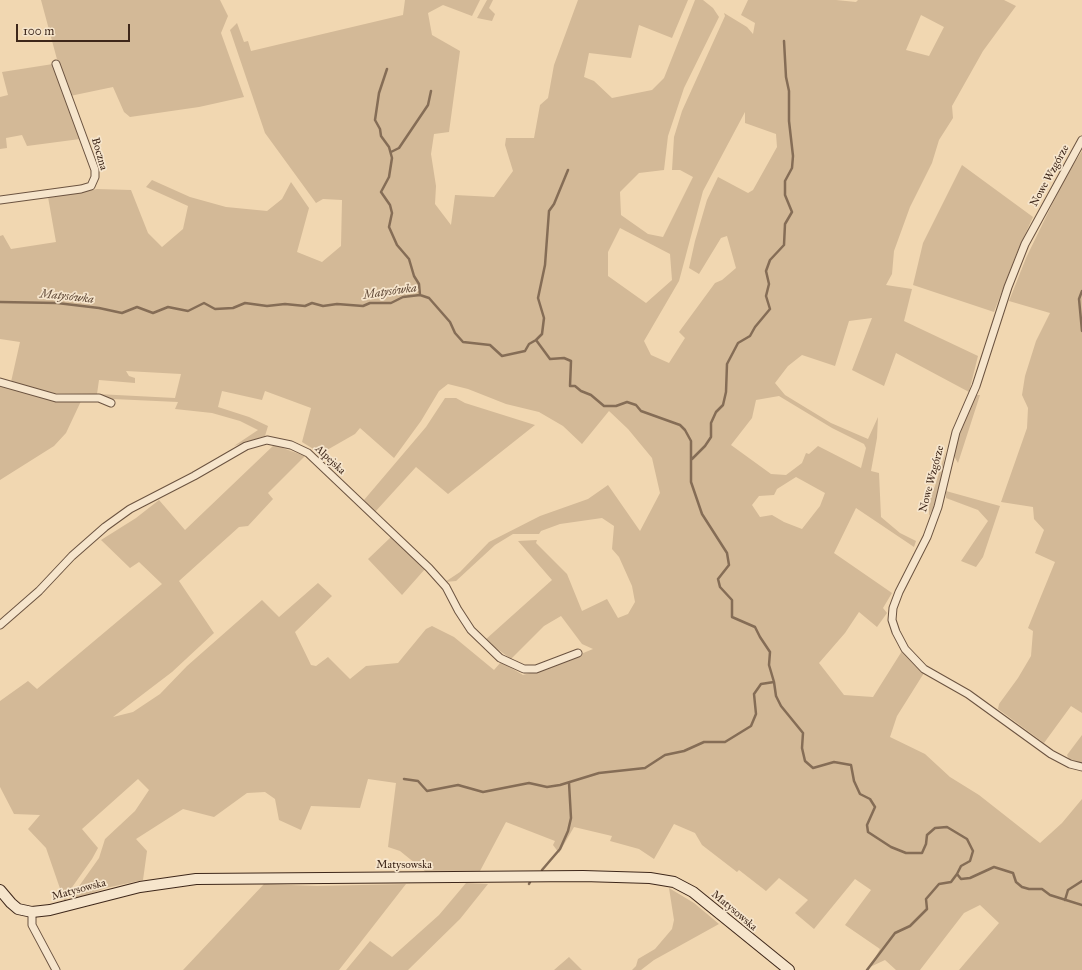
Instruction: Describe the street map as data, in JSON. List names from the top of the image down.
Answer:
{
  "streets": {
    "street": [
      "Boczna",
      "Nowe Wzgórze",
      "Alpejska",
      "Matysowska"
    ]
  },
  "water": ["Matysówka"],
  "scale_bar": "100 m"
}
